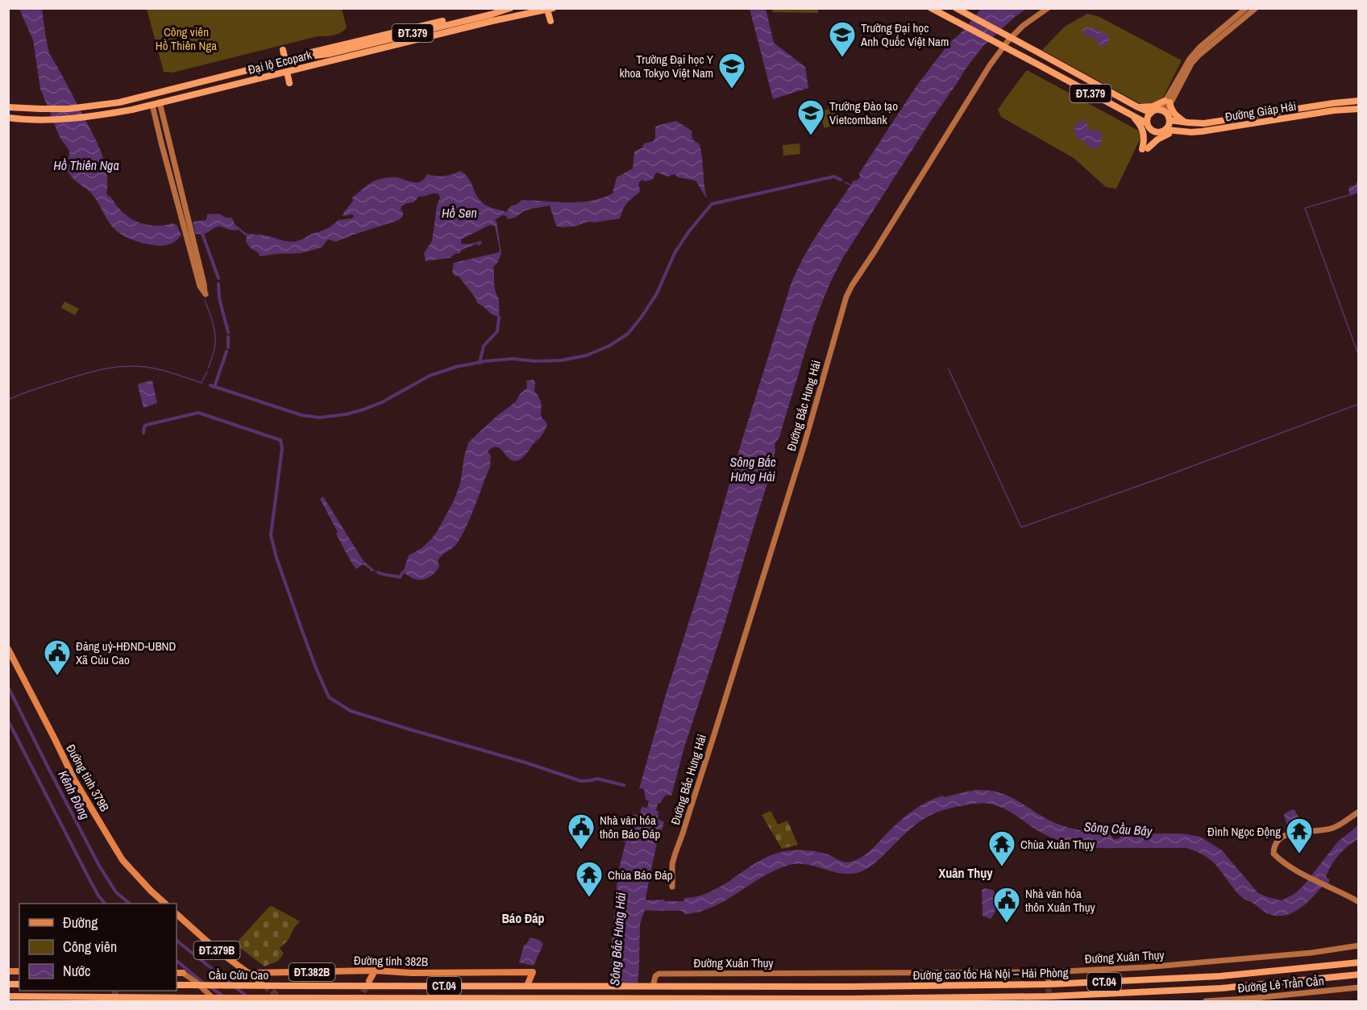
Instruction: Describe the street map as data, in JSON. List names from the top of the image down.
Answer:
{
  "streets": {
    "highway": [
      "ĐT.379",
      "Đại lộ Ecopark",
      "Đường Giáp Hải",
      "Đường cao tốc Hà Nội – Hải Phòng",
      "Cầu Cửu Cao",
      "CT.04"
    ],
    "main road": [
      "Đường tỉnh 379B",
      "ĐT.379B",
      "Đường tỉnh 382B",
      "ĐT.382B"
    ],
    "street": ["Đường Bắc Hưng Hải", "Đường Xuân Thụy", "Đường Lê Trần Cẩn"]
  },
  "crossings": [
    ["ĐT.379", "Đường Giáp Hải"],
    ["ĐT.379B", "Đường tỉnh 382B"],
    ["Đường Xuân Thụy", "Đường cao tốc Hà Nội – Hải Phòng"],
    ["Đường Xuân Thụy", "Cầu Cửu Cao"],
    ["Đường cao tốc Hà Nội – Hải Phòng", "Cầu Cửu Cao"]
  ],
  "districts": ["Xuân Thụy", "Báo Đáp"],
  "water": [
    "Hồ Thiên Nga",
    "Hồ Sen",
    "Sông Bắc Hưng Hải",
    "Kênh Đông",
    "Sông Cầu Bây"
  ],
  "parks": ["Công viên Hồ Thiên Nga"],
  "places": {
    "school or university": ["Trường Đại học Anh Quốc Việt Nam", "Trường Đại học Y khoa Tokyo Việt Nam", "Trường Đào tạo Vietcombank"],
    "public building": ["Đảng uỷ-HĐND-UBND Xã Củu Cao", "Nhà văn hóa thôn Báo Đáp", "Nhà văn hóa thôn Xuân Thụy"],
    "temple": ["Đình Ngọc Động", "Chùa Xuân Thụy", "Chùa Báo Đáp"]
  },
  "legend": ["Đường", "Công viên", "Nước"]
}
